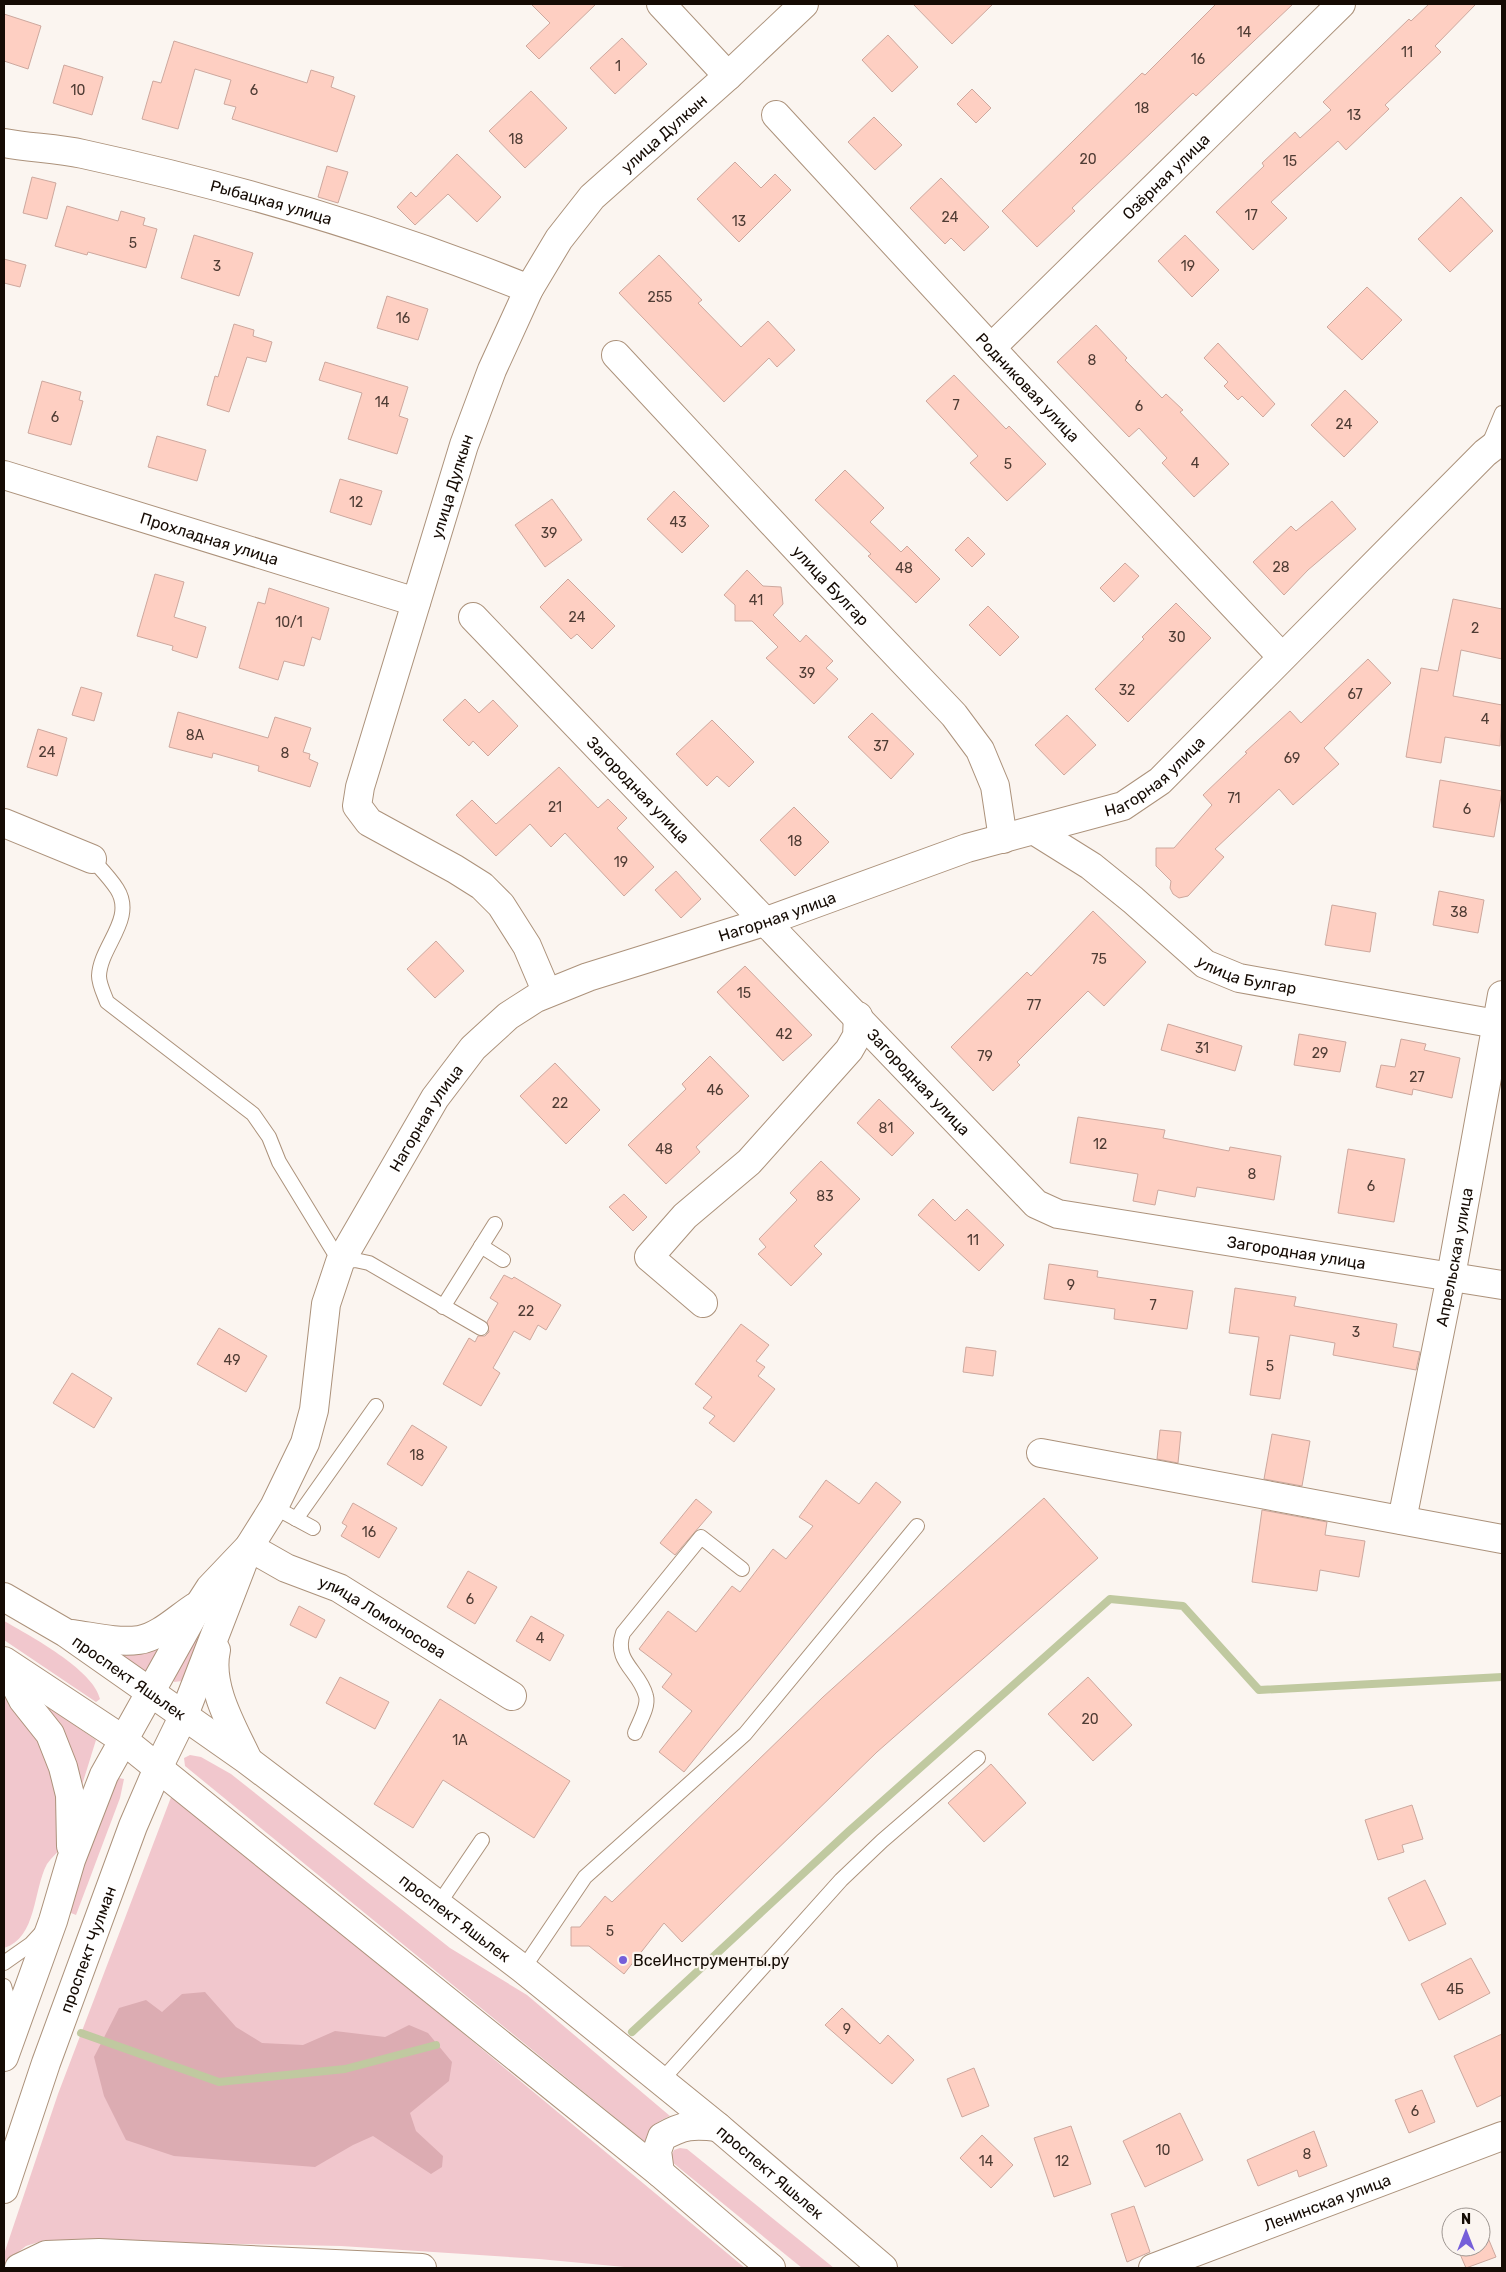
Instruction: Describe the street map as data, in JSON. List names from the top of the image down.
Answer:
{
  "streets": {
    "street": [
      "улица Дулкын",
      "Озёрная улица",
      "Рыбацкая улица",
      "Родниковая улица",
      "Прохладная улица",
      "улица Булгар",
      "Нагорная улица",
      "Загородная улица",
      "Апрельская улица",
      "улица Ломоносова",
      "проспект Яшьлек",
      "проспект Чулман",
      "Ленинская улица"
    ]
  },
  "crossings": [
    ["улица Дулкын", "Рыбацкая улица"],
    ["улица Дулкын", "Прохладная улица"],
    ["улица Дулкын", "Нагорная улица"],
    ["Озёрная улица", "Родниковая улица"],
    ["Родниковая улица", "Нагорная улица"],
    ["улица Булгар", "Нагорная улица"],
    ["улица Булгар", "Апрельская улица"],
    ["Нагорная улица", "Загородная улица"],
    ["Нагорная улица", "улица Ломоносова"],
    ["Загородная улица", "Апрельская улица"],
    ["проспект Яшьлек", "проспект Чулман"]
  ],
  "places": ["ВсеИнструменты.ру"],
  "house_numbers": [
    "14",
    "11",
    "16",
    "1",
    "10",
    "6",
    "18",
    "13",
    "18",
    "20",
    "15",
    "17",
    "24",
    "13",
    "5",
    "3",
    "19",
    "255",
    "16",
    "8",
    "14",
    "7",
    "6",
    "6",
    "24",
    "4",
    "5",
    "12",
    "43",
    "39",
    "28",
    "48",
    "41",
    "24",
    "10/1",
    "2",
    "30",
    "39",
    "32",
    "67",
    "4",
    "8А",
    "37",
    "24",
    "8",
    "69",
    "71",
    "21",
    "6",
    "18",
    "19",
    "38",
    "75",
    "15",
    "77",
    "42",
    "31",
    "29",
    "79",
    "27",
    "46",
    "22",
    "81",
    "12",
    "48",
    "8",
    "6",
    "83",
    "11",
    "9",
    "7",
    "22",
    "3",
    "49",
    "5",
    "18",
    "16",
    "6",
    "4",
    "20",
    "1А",
    "5",
    "4Б",
    "9",
    "6",
    "10",
    "8",
    "14",
    "12"
  ],
  "north": "top"
}
